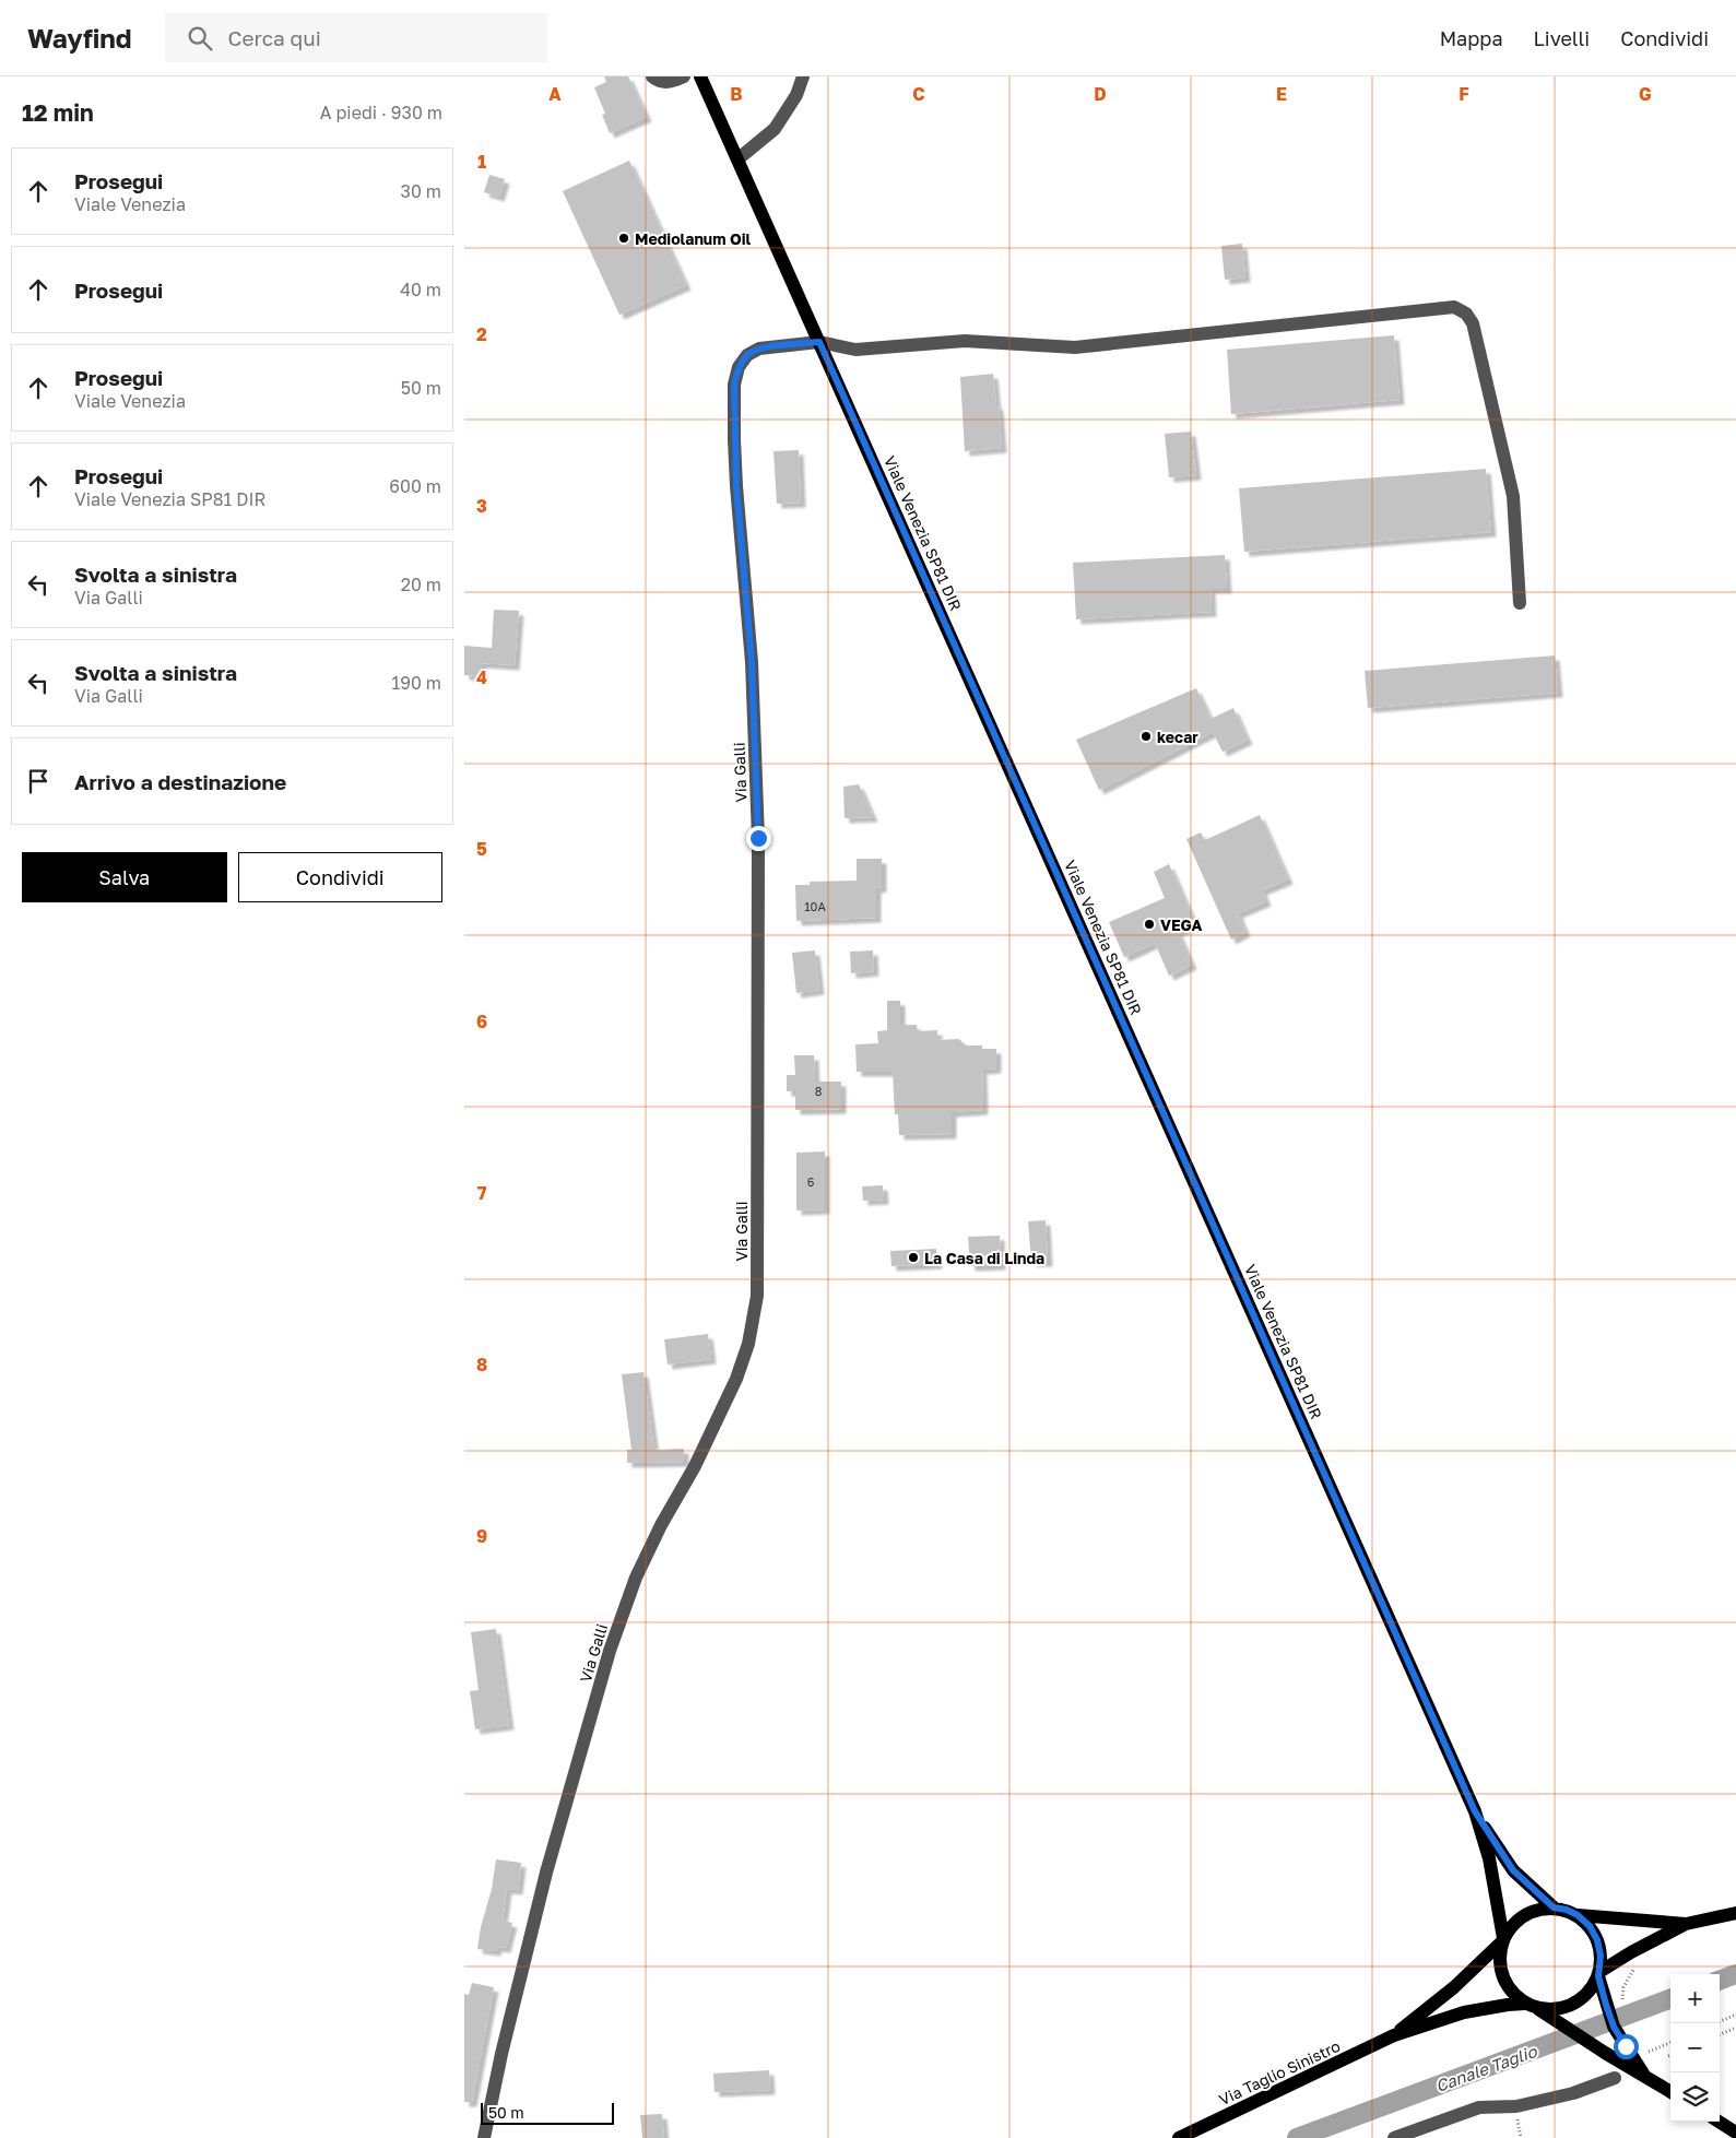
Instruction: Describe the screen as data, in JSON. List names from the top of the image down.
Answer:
{
  "streets": {
    "main road": ["Viale Venezia SP81 DIR", "Via Taglio Sinistro"],
    "street": ["Via Galli"]
  },
  "crossings": [
    ["Viale Venezia SP81 DIR", "Via Galli"]
  ],
  "water": ["Canale Taglio"],
  "places": [
    "Mediolanum Oil",
    "kecar",
    "VEGA",
    "La Casa di Linda"
  ],
  "house_numbers": ["10A", "8", "6"],
  "scale_bar": "50 m",
  "page": {
    "header": "Wayfind",
    "search": "Cerca qui",
    "nav": ["Mappa", "Livelli", "Condividi"],
    "heading": ["12 min", "A piedi · 930 m"],
    "list": [
      ["Prosegui", "Viale Venezia", "30 m"],
      ["Prosegui", "40 m"],
      ["Prosegui", "Viale Venezia", "50 m"],
      ["Prosegui", "Viale Venezia SP81 DIR", "600 m"],
      ["Svolta a sinistra", "Via Galli", "20 m"],
      ["Svolta a sinistra", "Via Galli", "190 m"],
      "Arrivo a destinazione"
    ],
    "buttons": ["Salva", "Condividi"],
    "map_buttons": ["+", "−"],
    "scale": "50 m"
  },
  "grid": {
    "columns": [
      "A",
      "B",
      "C",
      "D",
      "E",
      "F",
      "G"
    ],
    "rows": [
      "1",
      "2",
      "3",
      "4",
      "5",
      "6",
      "7",
      "8",
      "9"
    ]
  }
}
